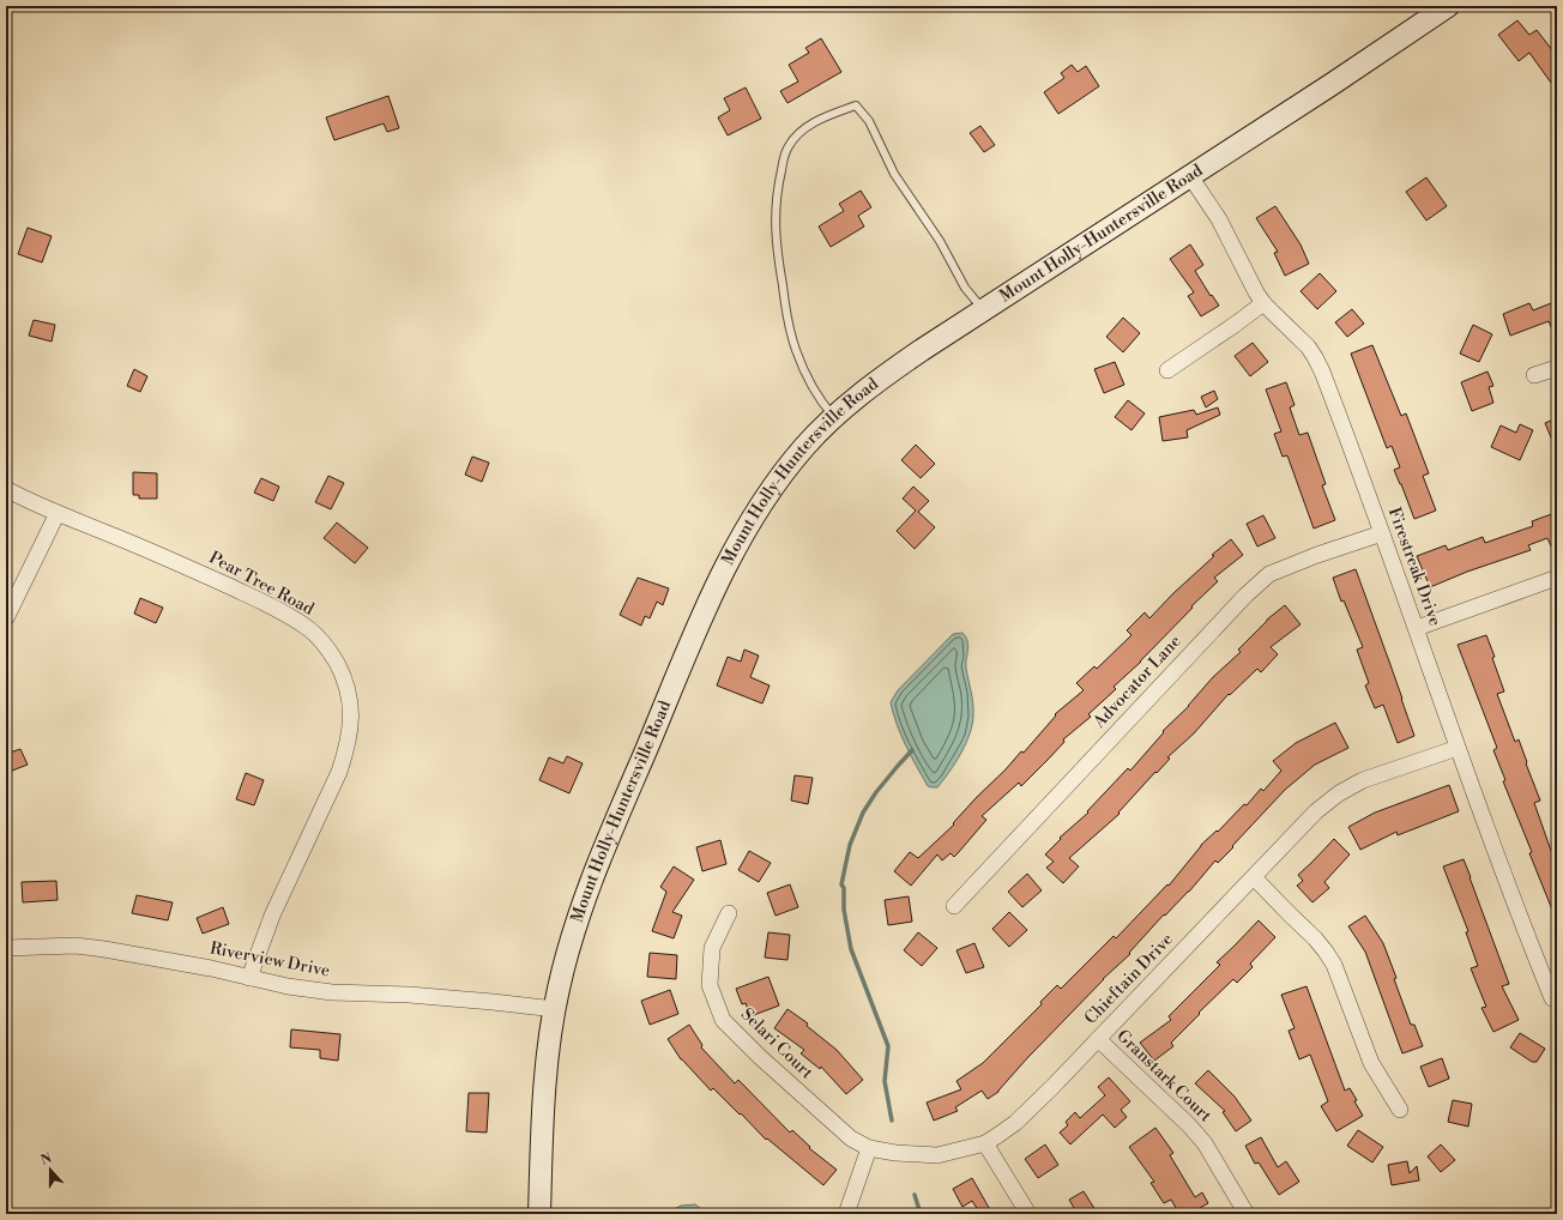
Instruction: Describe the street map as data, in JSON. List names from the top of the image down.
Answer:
{
  "streets": {
    "main road": ["Mount Holly-Huntersville Road"],
    "street": [
      "Firestreak Drive",
      "Pear Tree Road",
      "Advocator Lane",
      "Riverview Drive",
      "Chieftain Drive",
      "Selari Court",
      "Granstark Court"
    ]
  },
  "crossings": [
    ["Mount Holly-Huntersville Road", "Firestreak Drive"],
    ["Mount Holly-Huntersville Road", "Riverview Drive"],
    ["Firestreak Drive", "Advocator Lane"],
    ["Firestreak Drive", "Chieftain Drive"],
    ["Pear Tree Road", "Riverview Drive"],
    ["Chieftain Drive", "Selari Court"],
    ["Chieftain Drive", "Granstark Court"]
  ],
  "north": "top"
}
